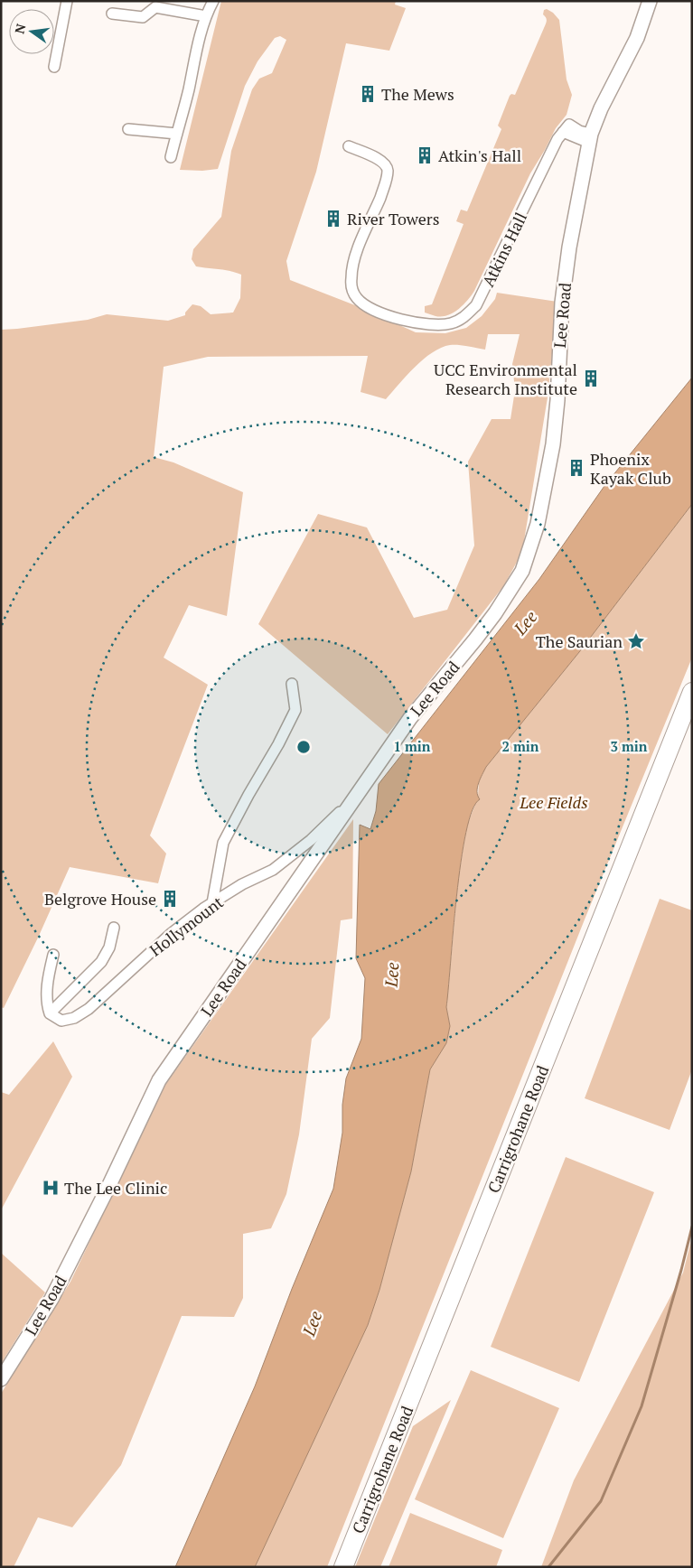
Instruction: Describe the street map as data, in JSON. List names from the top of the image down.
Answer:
{
  "streets": {
    "highway": ["Carrigrohane Road"],
    "street": ["Atkins Hall", "Lee Road", "Hollymount"]
  },
  "crossings": [
    ["Atkins Hall", "Lee Road"],
    ["Lee Road", "Hollymount"]
  ],
  "water": ["Lee"],
  "parks": ["Lee Fields"],
  "places": {
    "building": [
      "The Mews",
      "Atkin's Hall",
      "River Towers",
      "UCC Environmental Research Institute",
      "Phoenix Kayak Club",
      "Belgrove House"
    ],
    "place": ["The Saurian"],
    "hospital": ["The Lee Clinic"]
  },
  "north": "left",
  "rings": ["1 min", "2 min", "3 min"]
}
